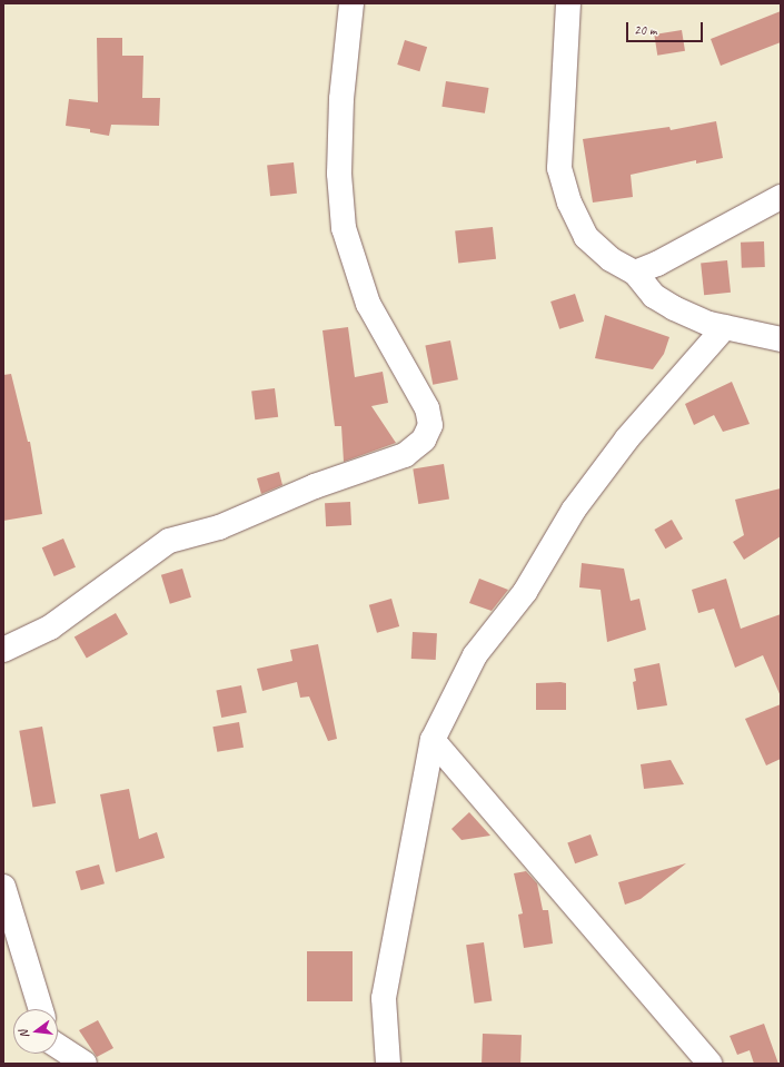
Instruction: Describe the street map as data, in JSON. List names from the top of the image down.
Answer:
{
  "scale_bar": "20 m",
  "north": "left"
}
